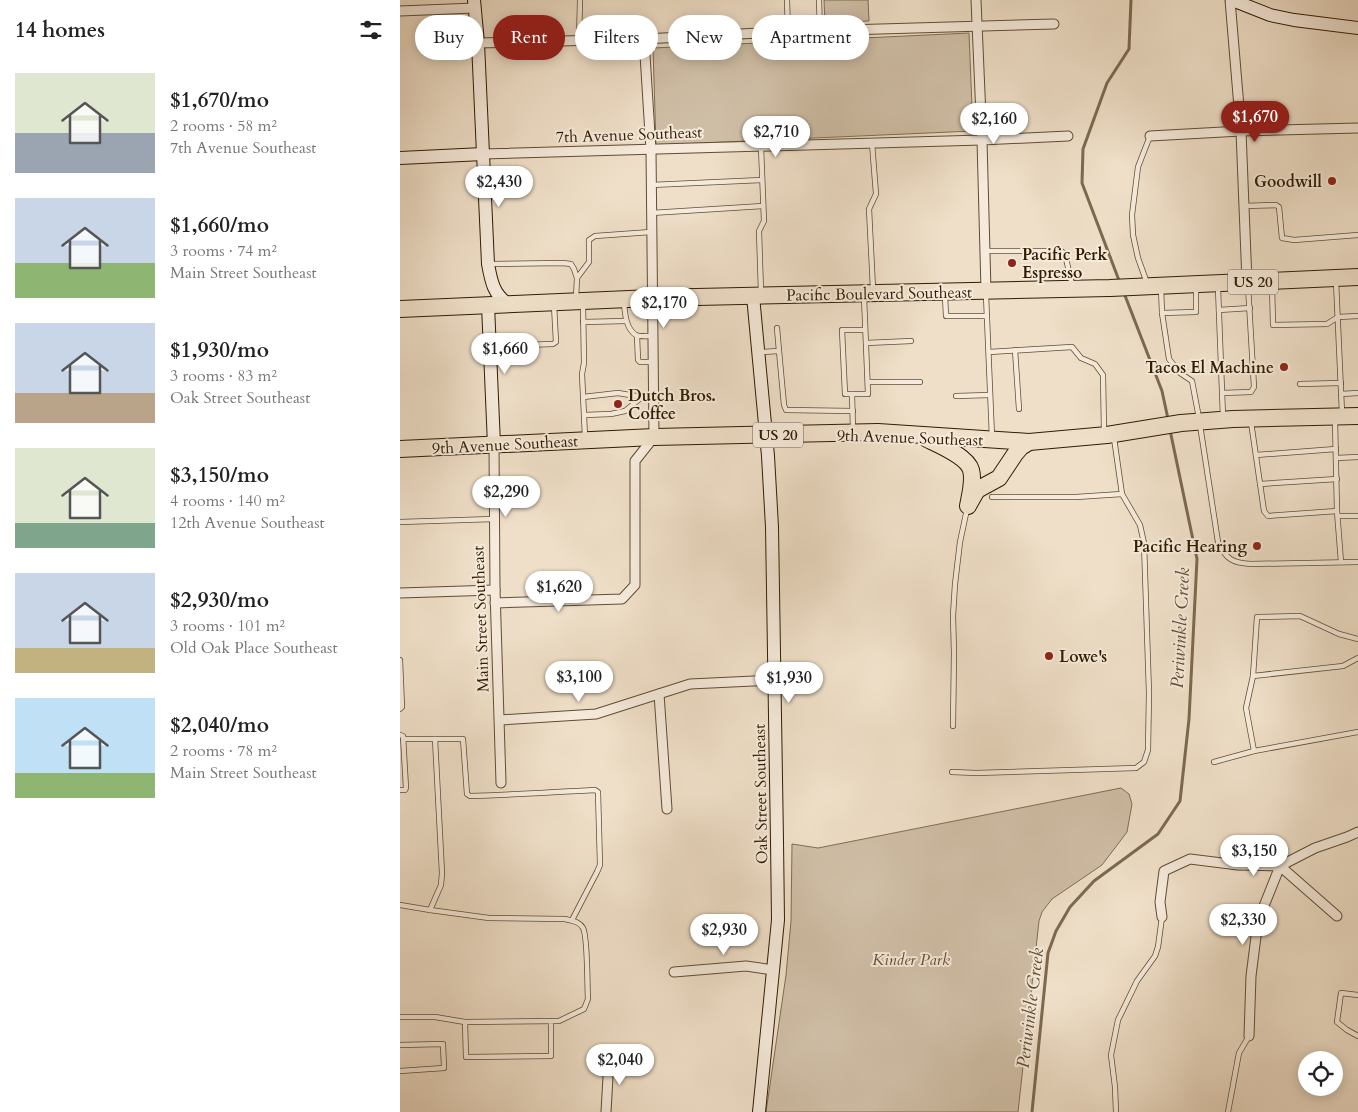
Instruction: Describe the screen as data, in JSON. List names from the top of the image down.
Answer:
{
  "streets": {
    "highway": ["US 20", "Pacific Boulevard Southeast", "9th Avenue Southeast"],
    "street": ["7th Avenue Southeast", "Main Street Southeast", "Oak Street Southeast"]
  },
  "crossings": [
    ["Pacific Boulevard Southeast", "Main Street Southeast"],
    ["Pacific Boulevard Southeast", "Oak Street Southeast"],
    ["9th Avenue Southeast", "Main Street Southeast"],
    ["9th Avenue Southeast", "Oak Street Southeast"]
  ],
  "water": ["Periwinkle Creek"],
  "parks": ["Kinder Park"],
  "places": [
    "Goodwill",
    "Pacific Perk Espresso",
    "Tacos El Machine",
    "Dutch Bros. Coffee",
    "Pacific Hearing",
    "Lowe's"
  ],
  "page": {
    "heading": "14 homes",
    "chip": [
      "Buy",
      "Rent",
      "Filters",
      "New",
      "Apartment"
    ],
    "list": [
      {
        "name": "$1,670/mo",
        "note": "2 rooms · 58 m² · 7th Avenue Southeast"
      },
      {
        "name": "$1,660/mo",
        "note": "3 rooms · 74 m² · Main Street Southeast"
      },
      {
        "name": "$1,930/mo",
        "note": "3 rooms · 83 m² · Oak Street Southeast"
      },
      {
        "name": "$3,150/mo",
        "note": "4 rooms · 140 m² · 12th Avenue Southeast"
      },
      {
        "name": "$2,930/mo",
        "note": "3 rooms · 101 m² · Old Oak Place Southeast"
      },
      {
        "name": "$2,040/mo",
        "note": "2 rooms · 78 m² · Main Street Southeast"
      }
    ],
    "price": [
      "$1,670",
      "$2,160",
      "$2,710",
      "$2,430",
      "$2,170",
      "$1,660",
      "$2,290",
      "$1,620",
      "$3,100",
      "$1,930",
      "$3,150",
      "$2,330",
      "$2,930",
      "$2,040"
    ]
  }
}
